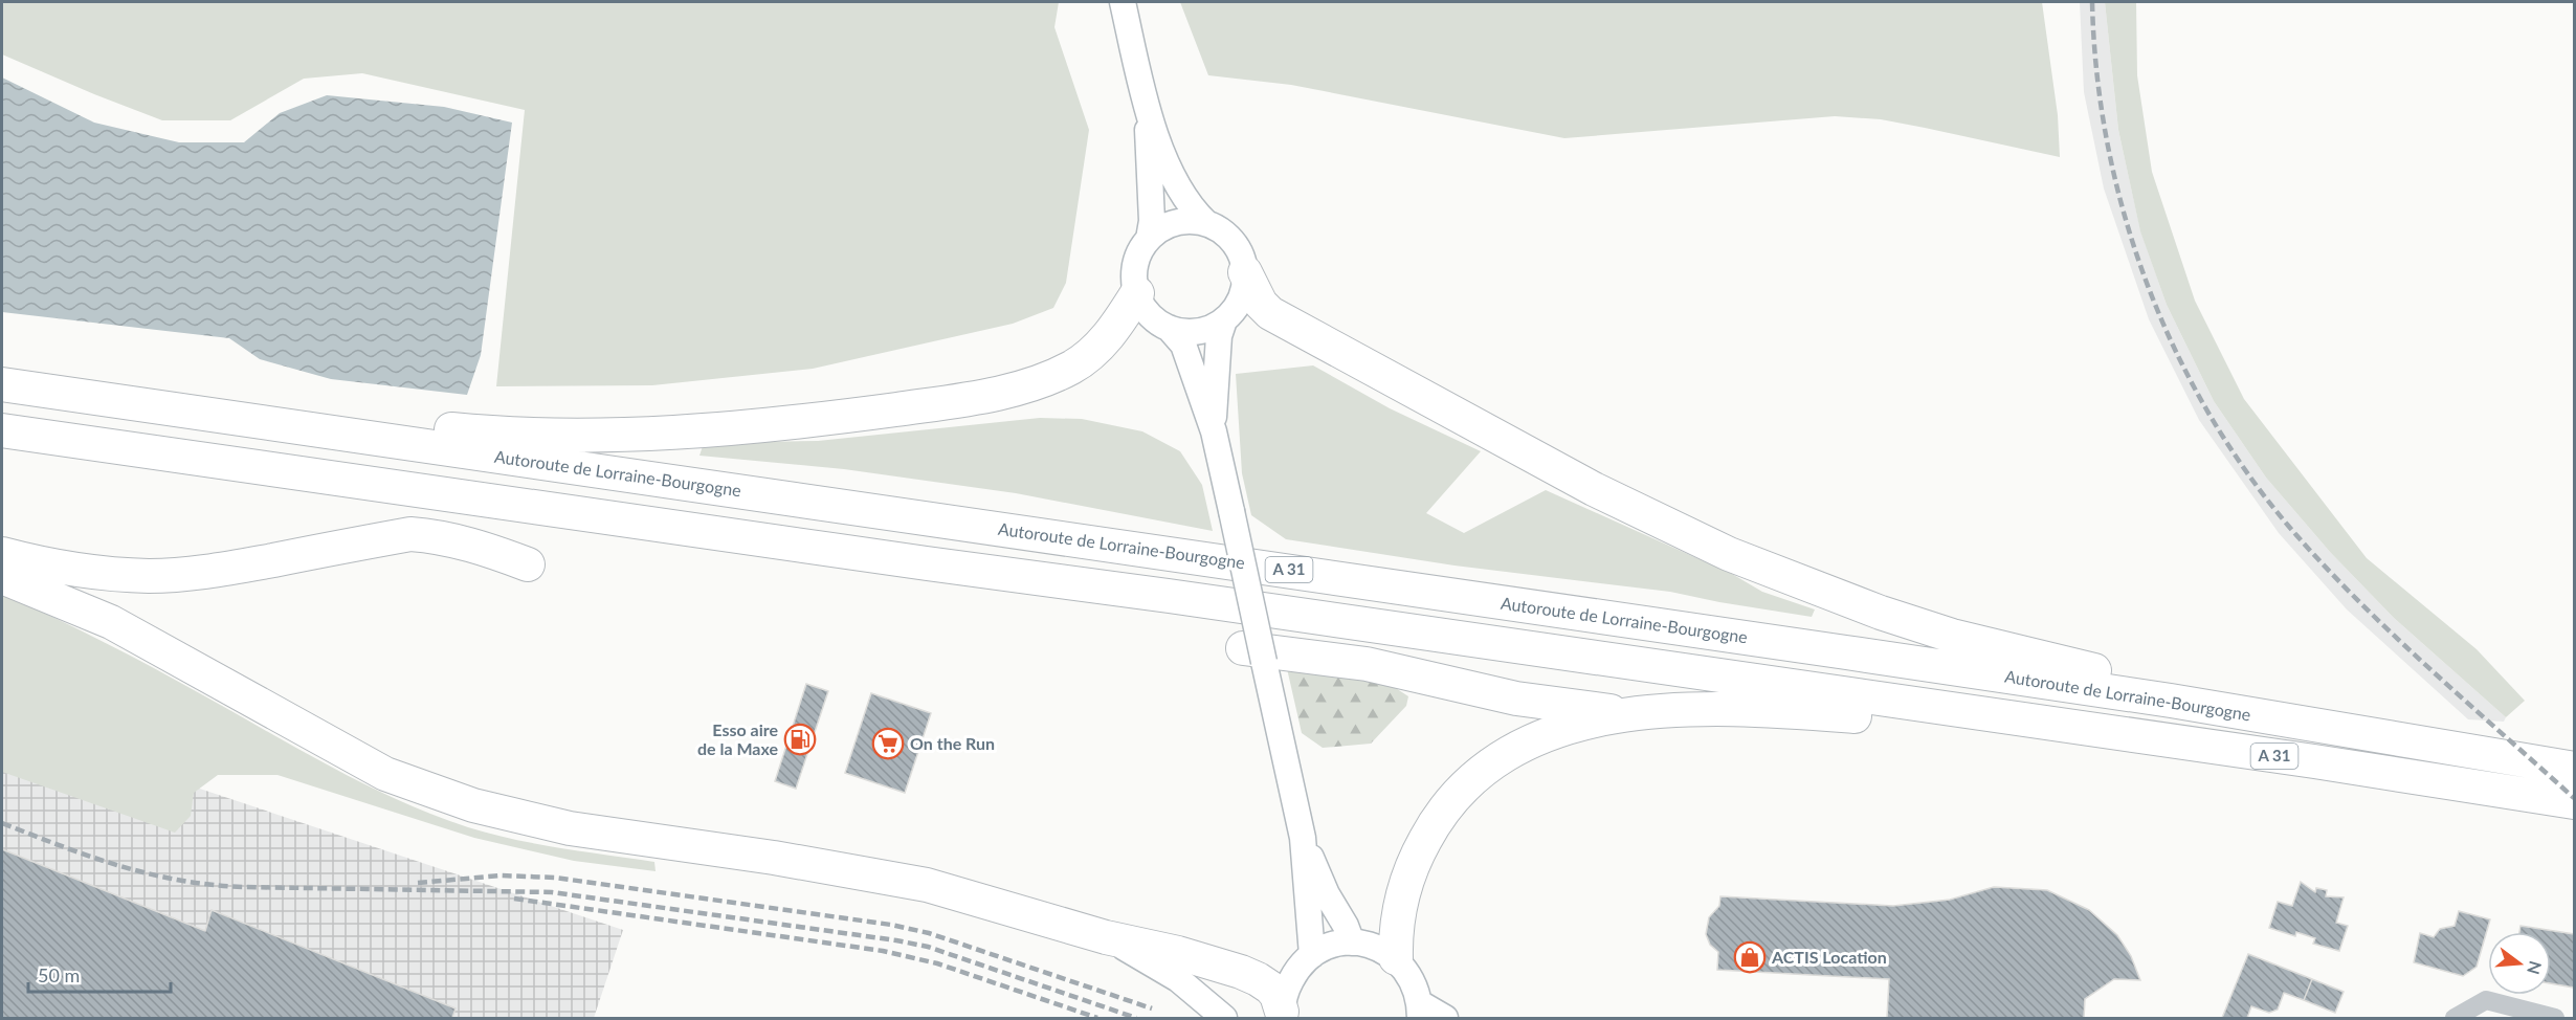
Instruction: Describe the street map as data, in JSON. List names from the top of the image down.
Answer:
{
  "streets": {
    "highway": ["Autoroute de Lorraine-Bourgogne", "A 31"]
  },
  "places": {
    "fuel station": ["Esso aire de la Maxe"],
    "supermarket": ["On the Run"],
    "shop": ["ACTIS Location"]
  },
  "scale_bar": "50 m",
  "north": "right"
}
